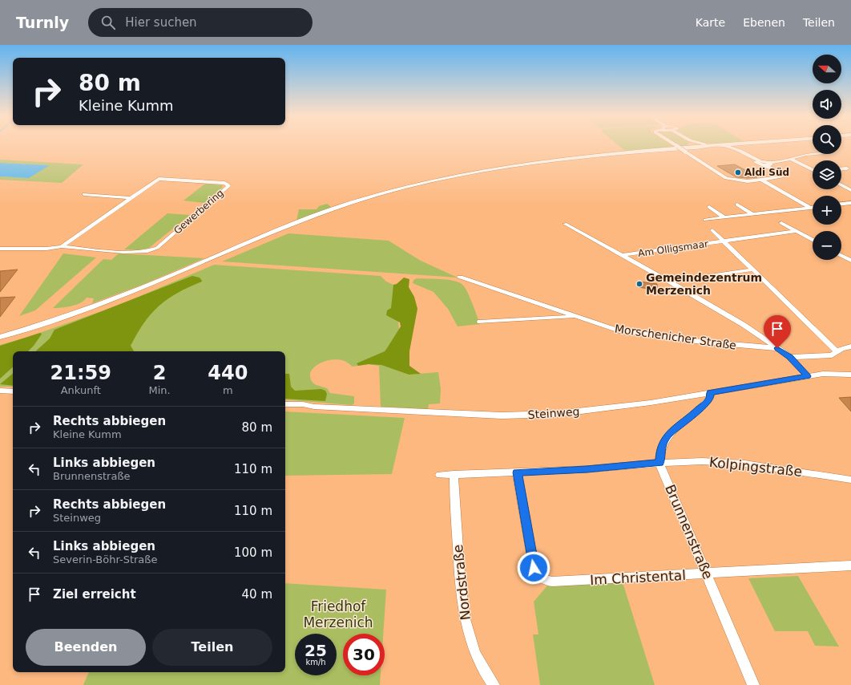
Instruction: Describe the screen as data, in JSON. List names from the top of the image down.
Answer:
{
  "streets": {
    "street": [
      "Gewerbering",
      "Am Olligsmaar",
      "Morschenicher Straße",
      "Steinweg",
      "Kolpingstraße",
      "Brunnenstraße",
      "Im Christental",
      "Nordstraße"
    ]
  },
  "crossings": [
    ["Steinweg", "Brunnenstraße"],
    ["Kolpingstraße", "Brunnenstraße"],
    ["Kolpingstraße", "Im Christental"],
    ["Kolpingstraße", "Nordstraße"],
    ["Brunnenstraße", "Im Christental"]
  ],
  "parks": ["Friedhof Merzenich"],
  "places": ["Aldi Süd", "Gemeindezentrum Merzenich"],
  "north": "left",
  "page": {
    "header": "Turnly",
    "search": "Hier suchen",
    "nav": ["Karte", "Ebenen", "Teilen"],
    "map_buttons": ["+", "−"],
    "turn": ["80 m", "Kleine Kumm"],
    "eta": [
      "21:59",
      "Ankunft",
      "2",
      "Min.",
      "440",
      "m"
    ],
    "list": [
      {
        "name": "Rechts abbiegen",
        "note": "Kleine Kumm",
        "value": "80 m"
      },
      {
        "name": "Links abbiegen",
        "note": "Brunnenstraße",
        "value": "110 m"
      },
      {
        "name": "Rechts abbiegen",
        "note": "Steinweg",
        "value": "110 m"
      },
      {
        "name": "Links abbiegen",
        "note": "Severin-Böhr-Straße",
        "value": "100 m"
      },
      {
        "name": "Ziel erreicht",
        "value": "40 m"
      }
    ],
    "buttons": ["Beenden", "Teilen"],
    "speed": "25 km/h",
    "limit": "30"
  }
}
